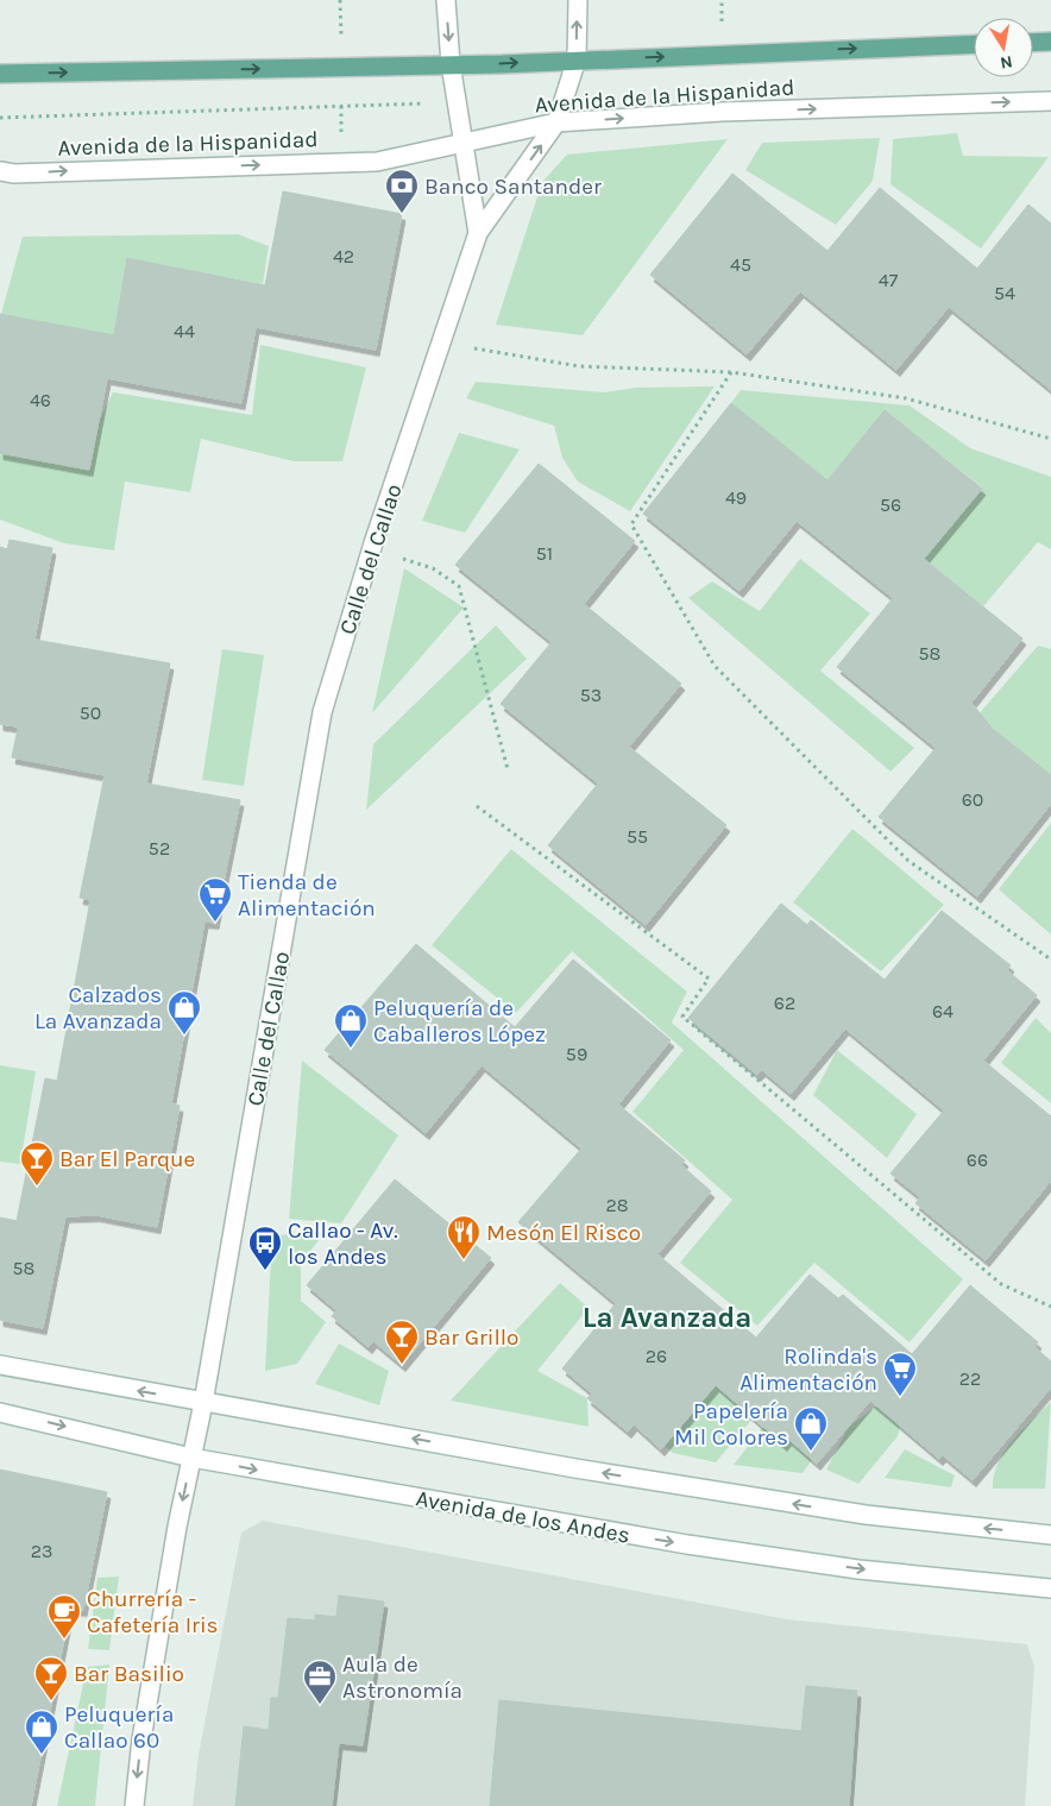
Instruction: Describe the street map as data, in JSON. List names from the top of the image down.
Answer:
{
  "streets": {
    "main road": ["Avenida de la Hispanidad"],
    "street": ["Calle del Callao", "Avenida de los Andes"]
  },
  "crossings": [
    ["Avenida de la Hispanidad", "Calle del Callao"],
    ["Calle del Callao", "Avenida de los Andes"]
  ],
  "one_way": ["Avenida de la Hispanidad"],
  "districts": ["La Avanzada"],
  "places": {
    "bank": ["Banco Santander"],
    "supermarket": ["Tienda de Alimentación", "Rolinda's Alimentación"],
    "shop": [
      "Calzados La Avanzada",
      "Peluquería de Caballeros López",
      "Papelería Mil Colores",
      "Peluquería Callao 60"
    ],
    "bar": ["Bar El Parque", "Bar Grillo", "Bar Basilio"],
    "restaurant": ["Mesón El Risco"],
    "bus stop": ["Callao - Av. los Andes"],
    "cafe": ["Churrería - Cafetería Iris"],
    "office": ["Aula de Astronomía"]
  },
  "house_numbers": [
    "42",
    "45",
    "47",
    "54",
    "44",
    "46",
    "49",
    "56",
    "51",
    "58",
    "53",
    "50",
    "60",
    "55",
    "52",
    "62",
    "64",
    "59",
    "66",
    "28",
    "58",
    "26",
    "22",
    "23"
  ],
  "north": "bottom"
}
